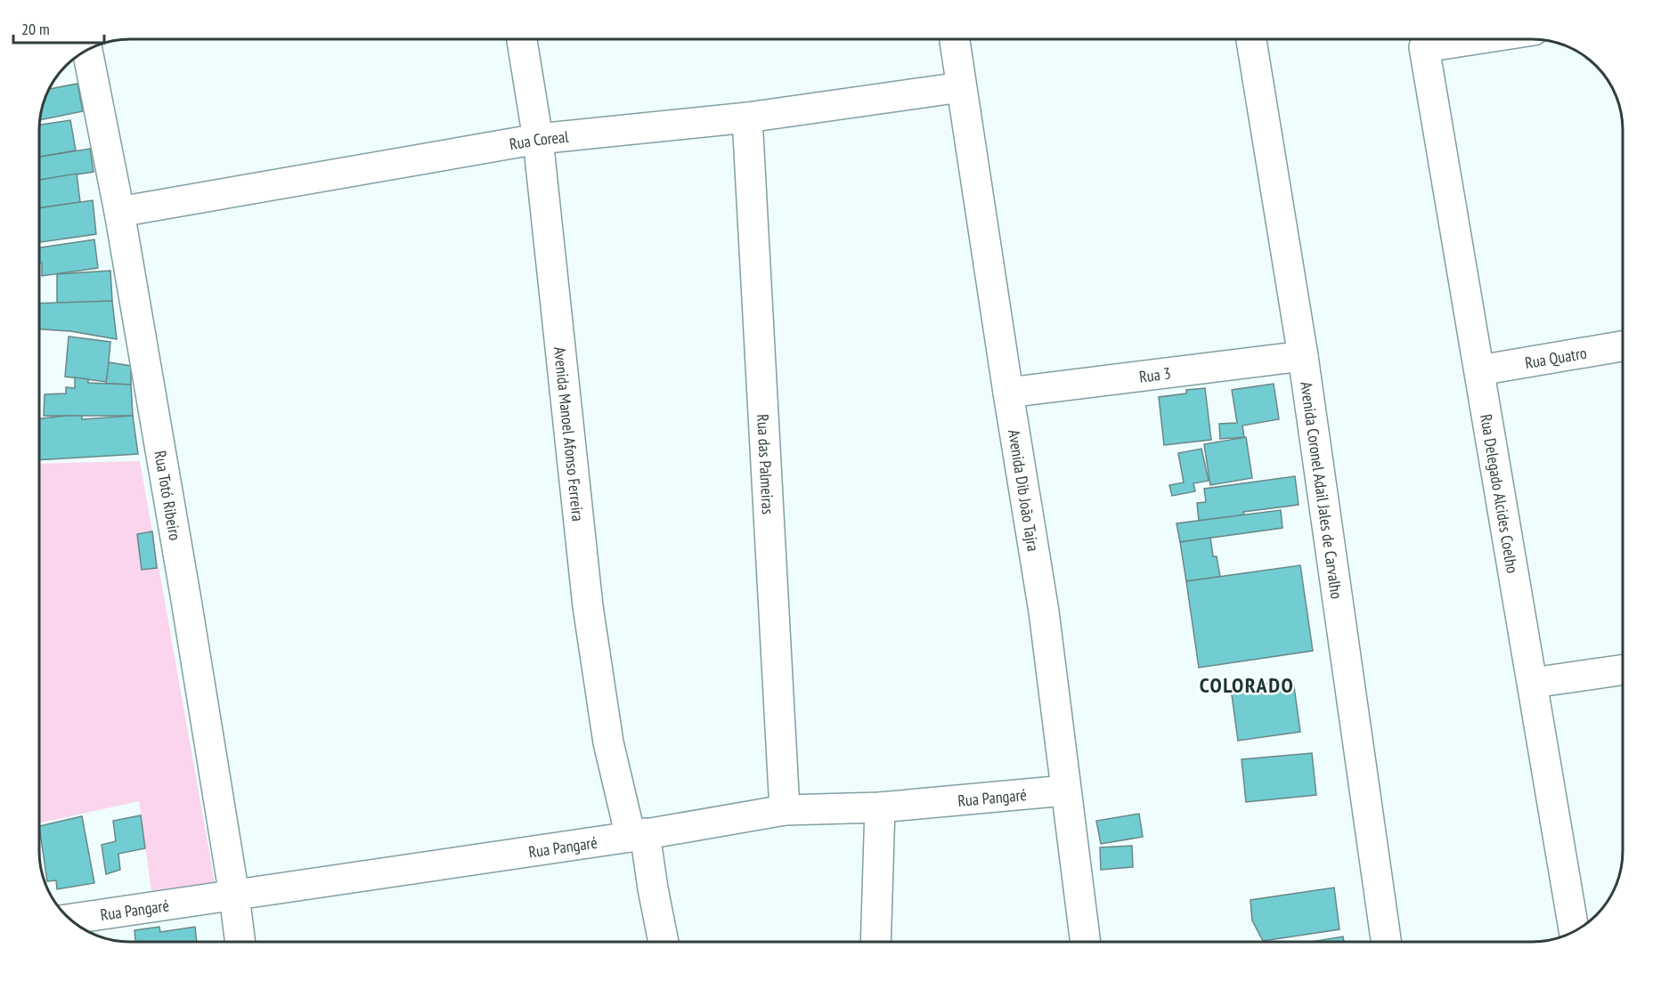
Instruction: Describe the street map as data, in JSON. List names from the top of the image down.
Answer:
{
  "streets": {
    "street": [
      "Rua Coreal",
      "Rua Quatro",
      "Rua 3",
      "Avenida Manoel Afonso Ferreira",
      "Rua das Palmeiras",
      "Avenida Dib João Tajra",
      "Avenida Coronel Adail Jales de Carvalho",
      "Rua Delegado Alcides Coelho",
      "Rua Totó Ribeiro",
      "Rua Pangaré"
    ]
  },
  "crossings": [
    ["Rua Coreal", "Avenida Manoel Afonso Ferreira"],
    ["Rua Coreal", "Rua das Palmeiras"],
    ["Rua Coreal", "Avenida Dib João Tajra"],
    ["Rua Coreal", "Rua Totó Ribeiro"],
    ["Rua Quatro", "Rua Delegado Alcides Coelho"],
    ["Rua 3", "Avenida Dib João Tajra"],
    ["Rua 3", "Avenida Coronel Adail Jales de Carvalho"],
    ["Avenida Manoel Afonso Ferreira", "Rua Pangaré"],
    ["Rua das Palmeiras", "Rua Pangaré"],
    ["Avenida Dib João Tajra", "Rua Pangaré"],
    ["Rua Totó Ribeiro", "Rua Pangaré"]
  ],
  "districts": ["COLORADO"],
  "scale_bar": "20 m"
}
